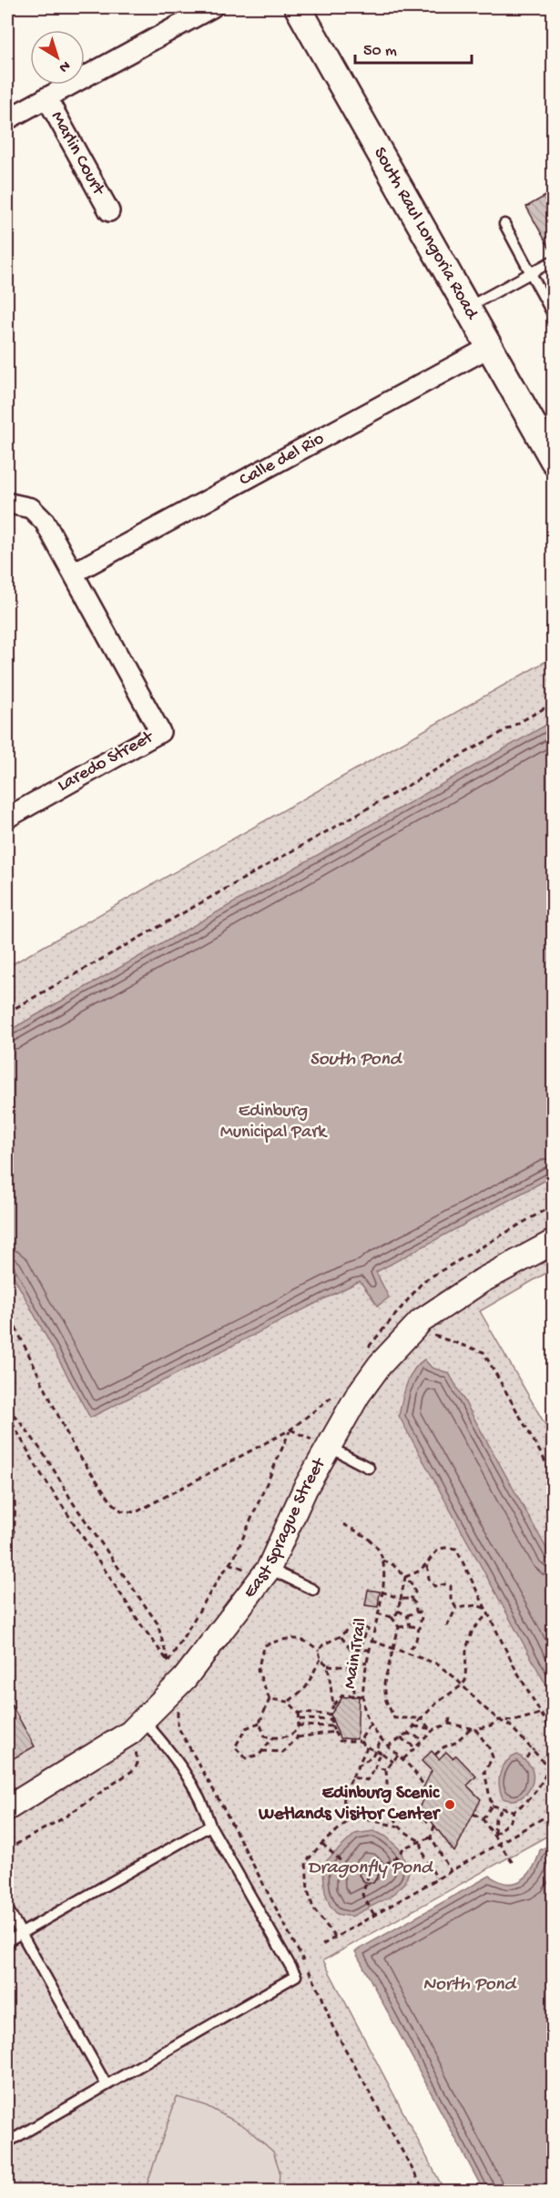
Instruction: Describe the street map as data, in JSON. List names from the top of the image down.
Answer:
{
  "streets": {
    "main road": ["South Raul Longoria Road"],
    "street": [
      "Marlin Court",
      "Calle del Rio",
      "Laredo Street",
      "East Sprague Street"
    ],
    "path": ["Main Trail"]
  },
  "crossings": [
    ["South Raul Longoria Road", "Calle del Rio"],
    ["Calle del Rio", "Laredo Street"]
  ],
  "water": ["South Pond", "Dragonfly Pond", "North Pond"],
  "parks": ["Edinburg Municipal Park"],
  "places": ["Edinburg Scenic Wetlands Visitor Center"],
  "scale_bar": "50 m",
  "north": "bottom right"
}
